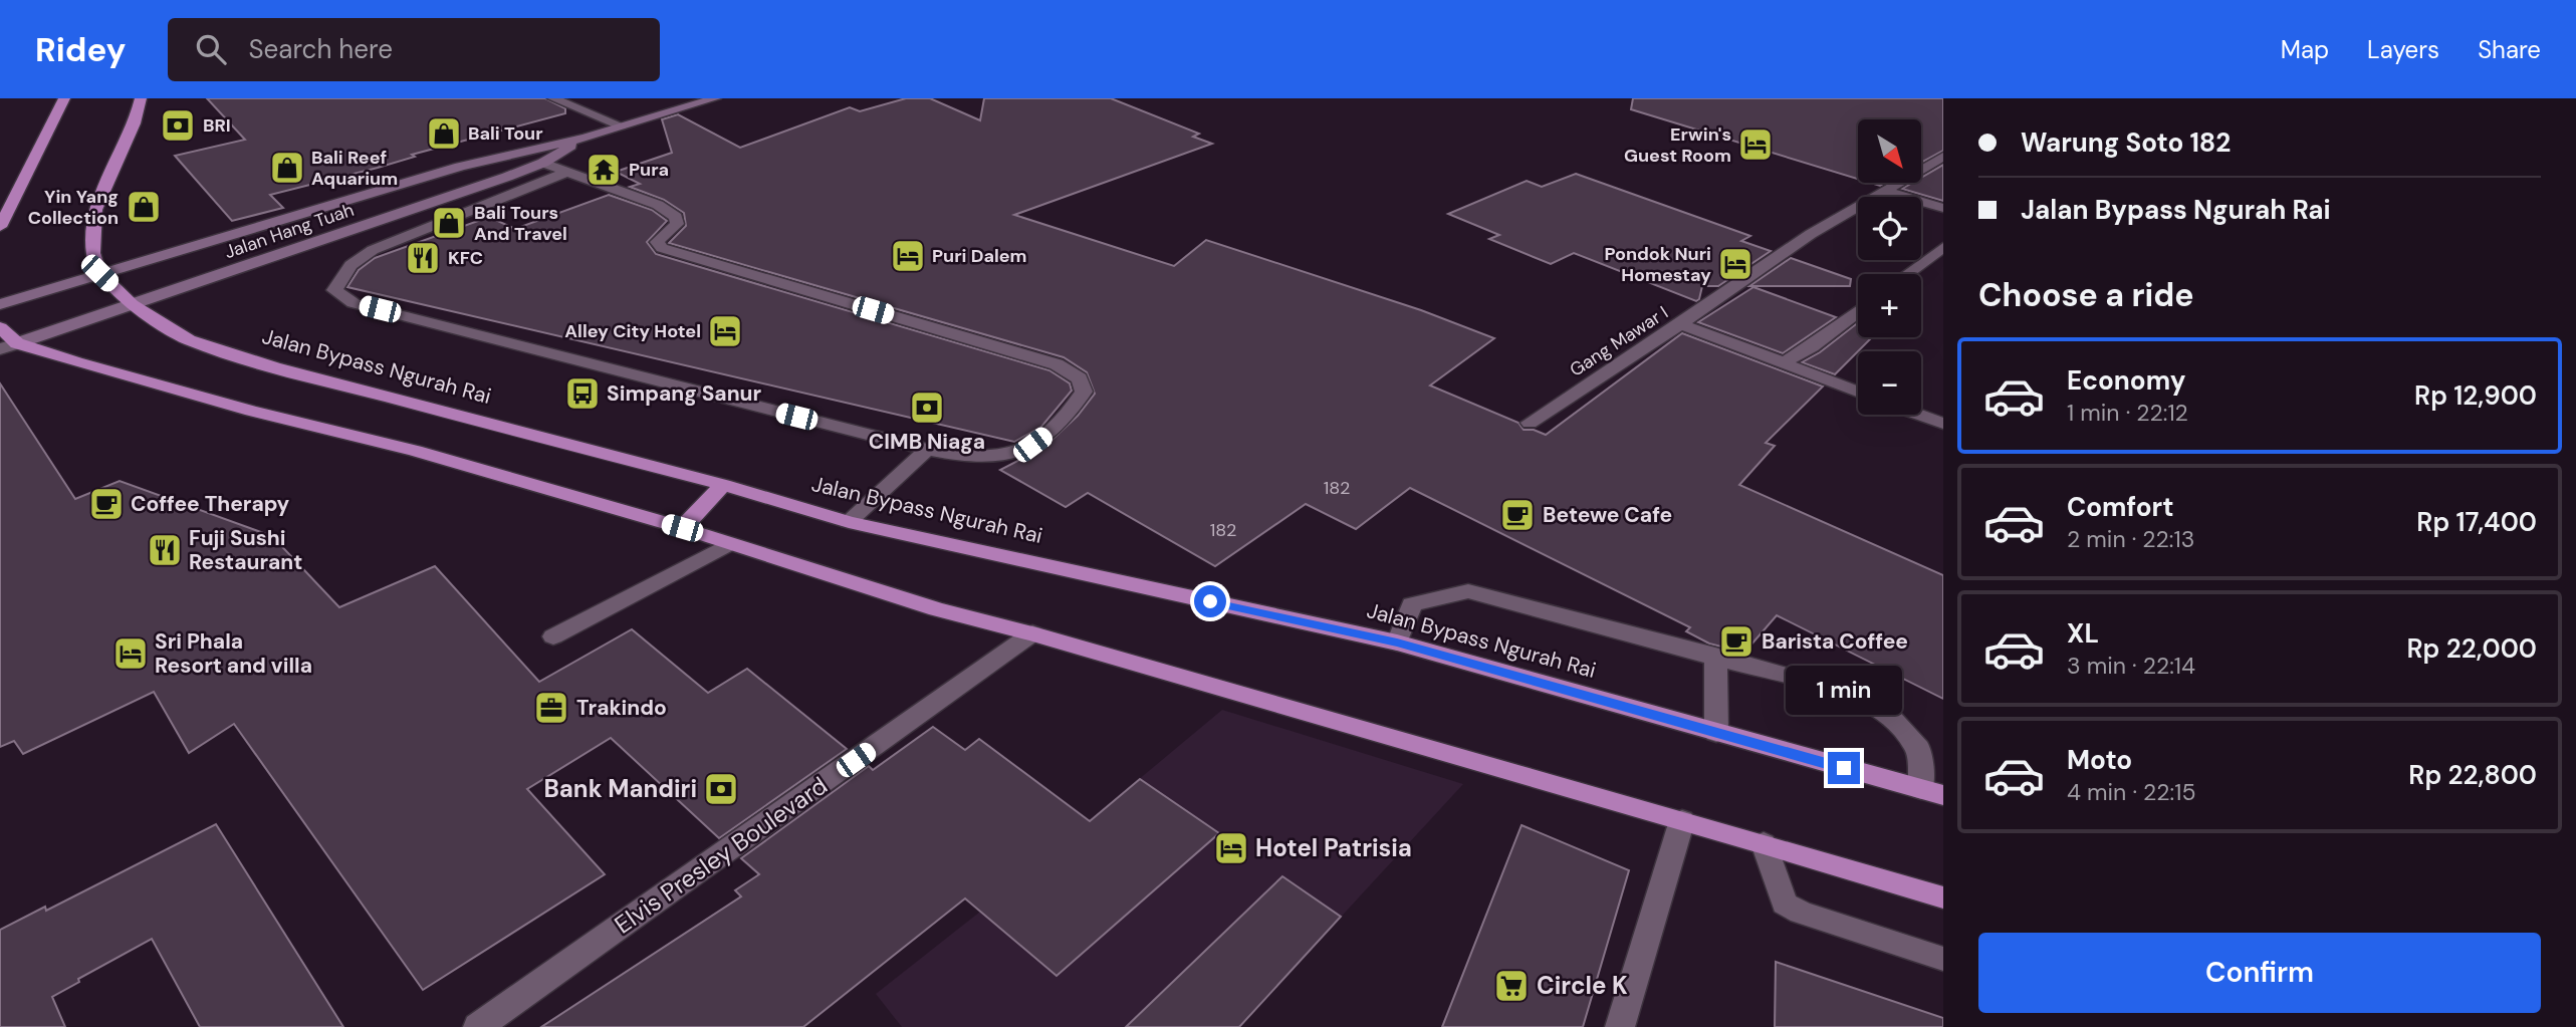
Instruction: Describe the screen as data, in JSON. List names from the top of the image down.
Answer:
{
  "streets": {
    "highway": ["Jalan Bypass Ngurah Rai"],
    "main road": ["Jalan Hang Tuah"],
    "street": ["Gang Mawar I", "Elvis Presley Boulevard"]
  },
  "crossings": [
    ["Jalan Hang Tuah", "Jalan Bypass Ngurah Rai"]
  ],
  "places": {
    "bank": ["BRI", "CIMB Niaga", "Bank Mandiri"],
    "shop": [
      "Bali Tour",
      "Bali Reef Aquarium",
      "Yin Yang Collection",
      "Bali Tours And Travel"
    ],
    "hotel": [
      "Erwin's Guest Room",
      "Puri Dalem",
      "Pondok Nuri Homestay",
      "Alley City Hotel",
      "Sri Phala Resort and villa",
      "Hotel Patrisia"
    ],
    "temple": ["Pura"],
    "restaurant": ["KFC", "Fuji Sushi Restaurant"],
    "bus stop": ["Simpang Sanur"],
    "cafe": ["Coffee Therapy", "Betewe Cafe", "Barista Coffee"],
    "office": ["Trakindo"],
    "supermarket": ["Circle K"]
  },
  "house_numbers": ["182", "182"],
  "north": "bottom right",
  "page": {
    "header": "Ridey",
    "search": "Search here",
    "nav": ["Map", "Layers", "Share"],
    "banner": ["Warung Soto 182", "Jalan Bypass Ngurah Rai"],
    "map_buttons": ["+", "−"],
    "heading": "Choose a ride",
    "list": [
      {
        "name": "Economy",
        "note": "1 min · 22:12",
        "value": "Rp 12,900"
      },
      {
        "name": "Comfort",
        "note": "2 min · 22:13",
        "value": "Rp 17,400"
      },
      {
        "name": "XL",
        "note": "3 min · 22:14",
        "value": "Rp 22,000"
      },
      {
        "name": "Moto",
        "note": "4 min · 22:15",
        "value": "Rp 22,800"
      }
    ],
    "bubble": "1 min",
    "buttons": "Confirm"
  }
}
